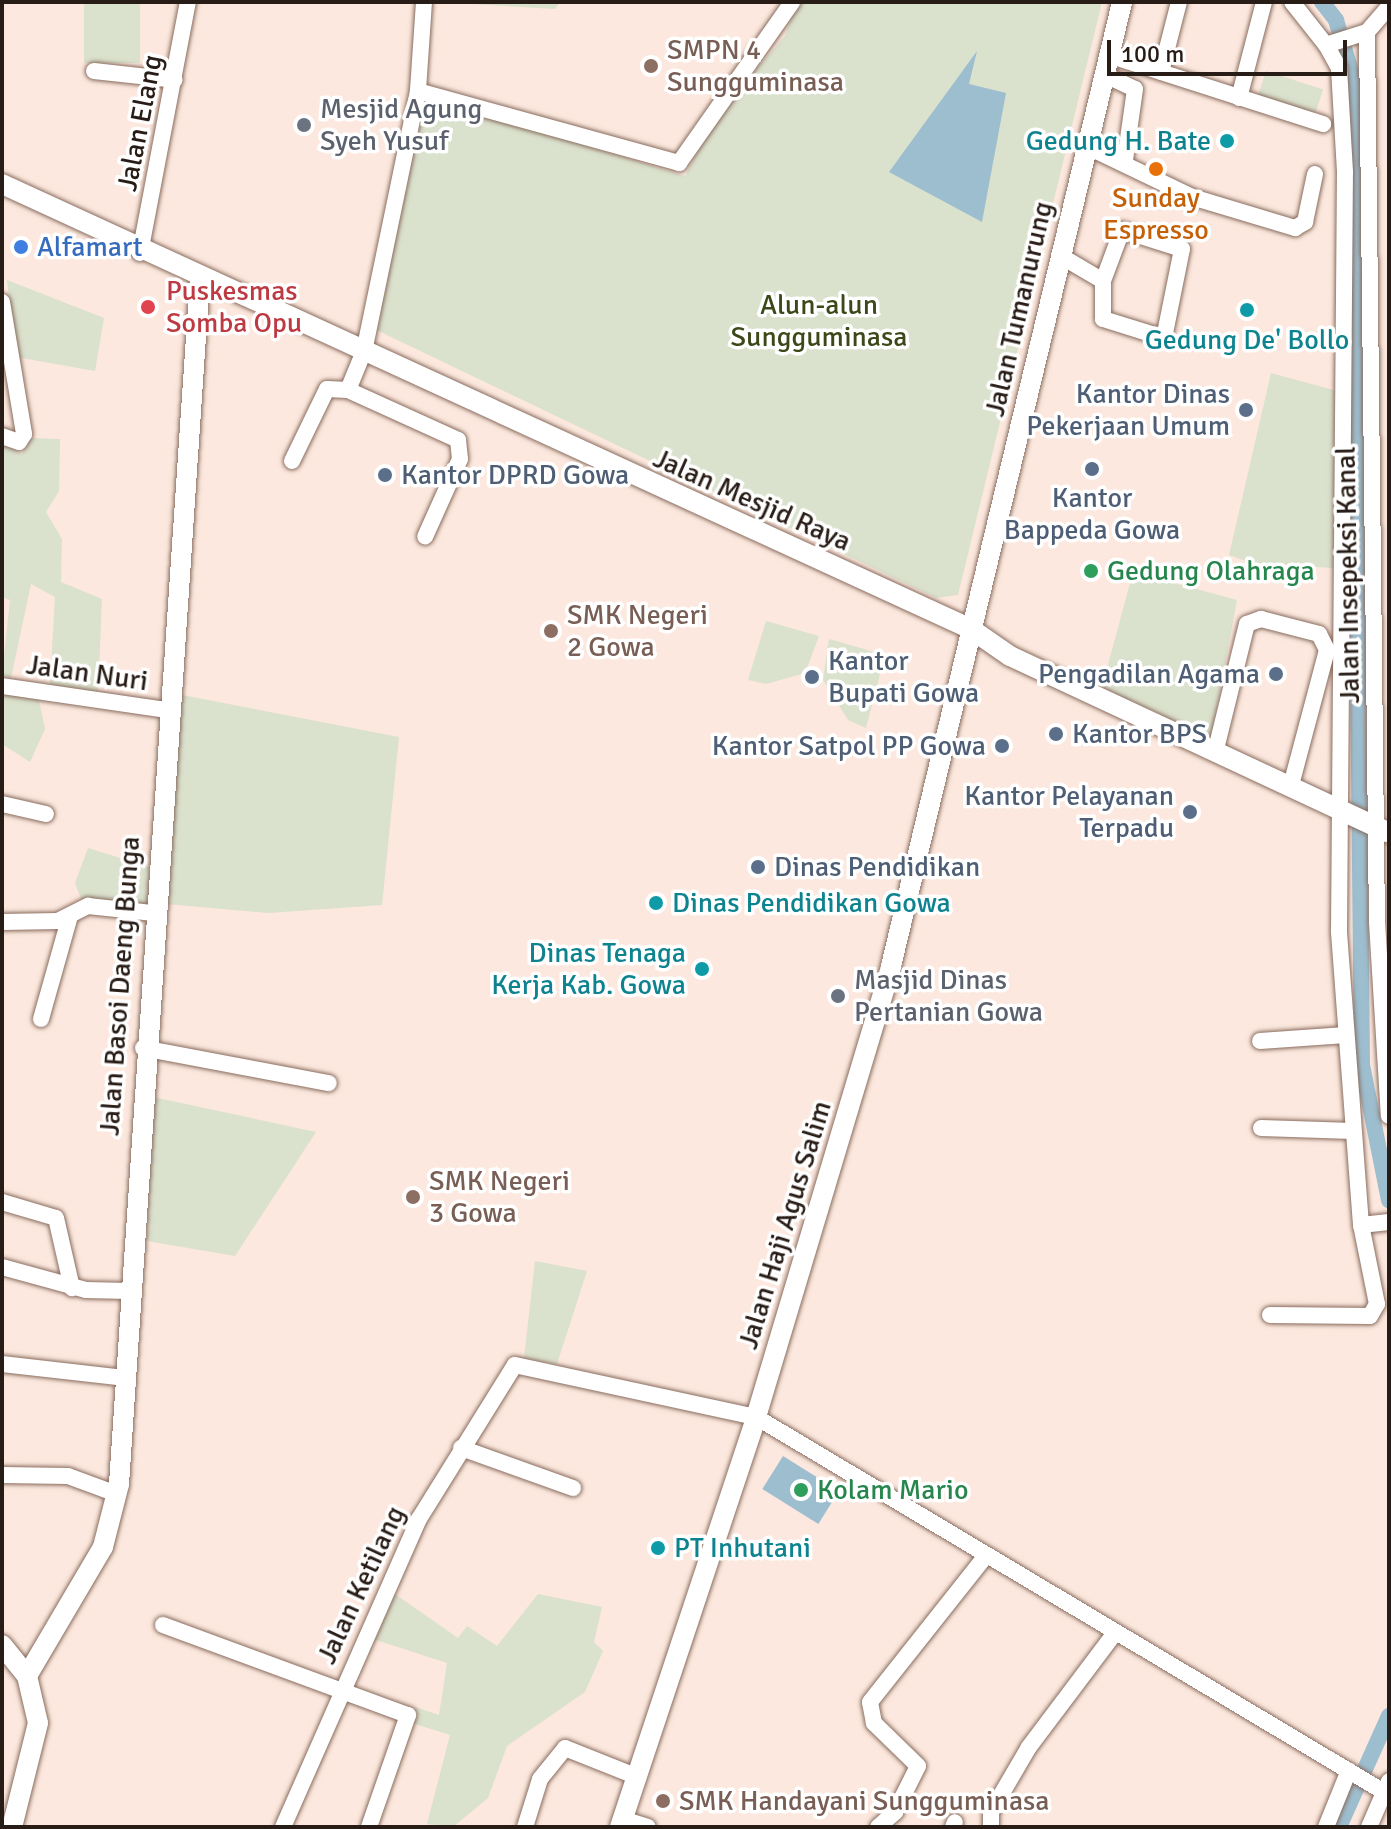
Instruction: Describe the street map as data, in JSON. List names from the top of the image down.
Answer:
{
  "streets": {
    "street": [
      "Jalan Elang",
      "Jalan Tumanurung",
      "Jalan Mesjid Raya",
      "Jalan Insepeksi Kanal",
      "Jalan Nuri",
      "Jalan Basoi Daeng Bunga",
      "Jalan Haji Agus Salim",
      "Jalan Ketilang"
    ]
  },
  "crossings": [
    ["Jalan Elang", "Jalan Mesjid Raya"],
    ["Jalan Tumanurung", "Jalan Mesjid Raya"],
    ["Jalan Tumanurung", "Jalan Haji Agus Salim"],
    ["Jalan Mesjid Raya", "Jalan Insepeksi Kanal"],
    ["Jalan Mesjid Raya", "Jalan Basoi Daeng Bunga"],
    ["Jalan Mesjid Raya", "Jalan Haji Agus Salim"],
    ["Jalan Nuri", "Jalan Basoi Daeng Bunga"],
    ["Jalan Haji Agus Salim", "Jalan Ketilang"]
  ],
  "parks": ["Alun-alun Sungguminasa"],
  "places": [
    "SMPN 4 Sungguminasa",
    "Mesjid Agung Syeh Yusuf",
    "Gedung H. Bate",
    "Sunday Espresso",
    "Alfamart",
    "Puskesmas Somba Opu",
    "Gedung De' Bollo",
    "Kantor Dinas Pekerjaan Umum",
    "Kantor Bappeda Gowa",
    "Kantor DPRD Gowa",
    "Gedung Olahraga",
    "SMK Negeri 2 Gowa",
    "Pengadilan Agama",
    "Kantor Bupati Gowa",
    "Kantor BPS",
    "Kantor Satpol PP Gowa",
    "Kantor Pelayanan Terpadu",
    "Dinas Pendidikan",
    "Dinas Pendidikan Gowa",
    "Dinas Tenaga Kerja Kab. Gowa",
    "Masjid Dinas Pertanian Gowa",
    "SMK Negeri 3 Gowa",
    "Kolam Mario",
    "PT Inhutani",
    "SMK Handayani Sungguminasa"
  ],
  "scale_bar": "100 m"
}
